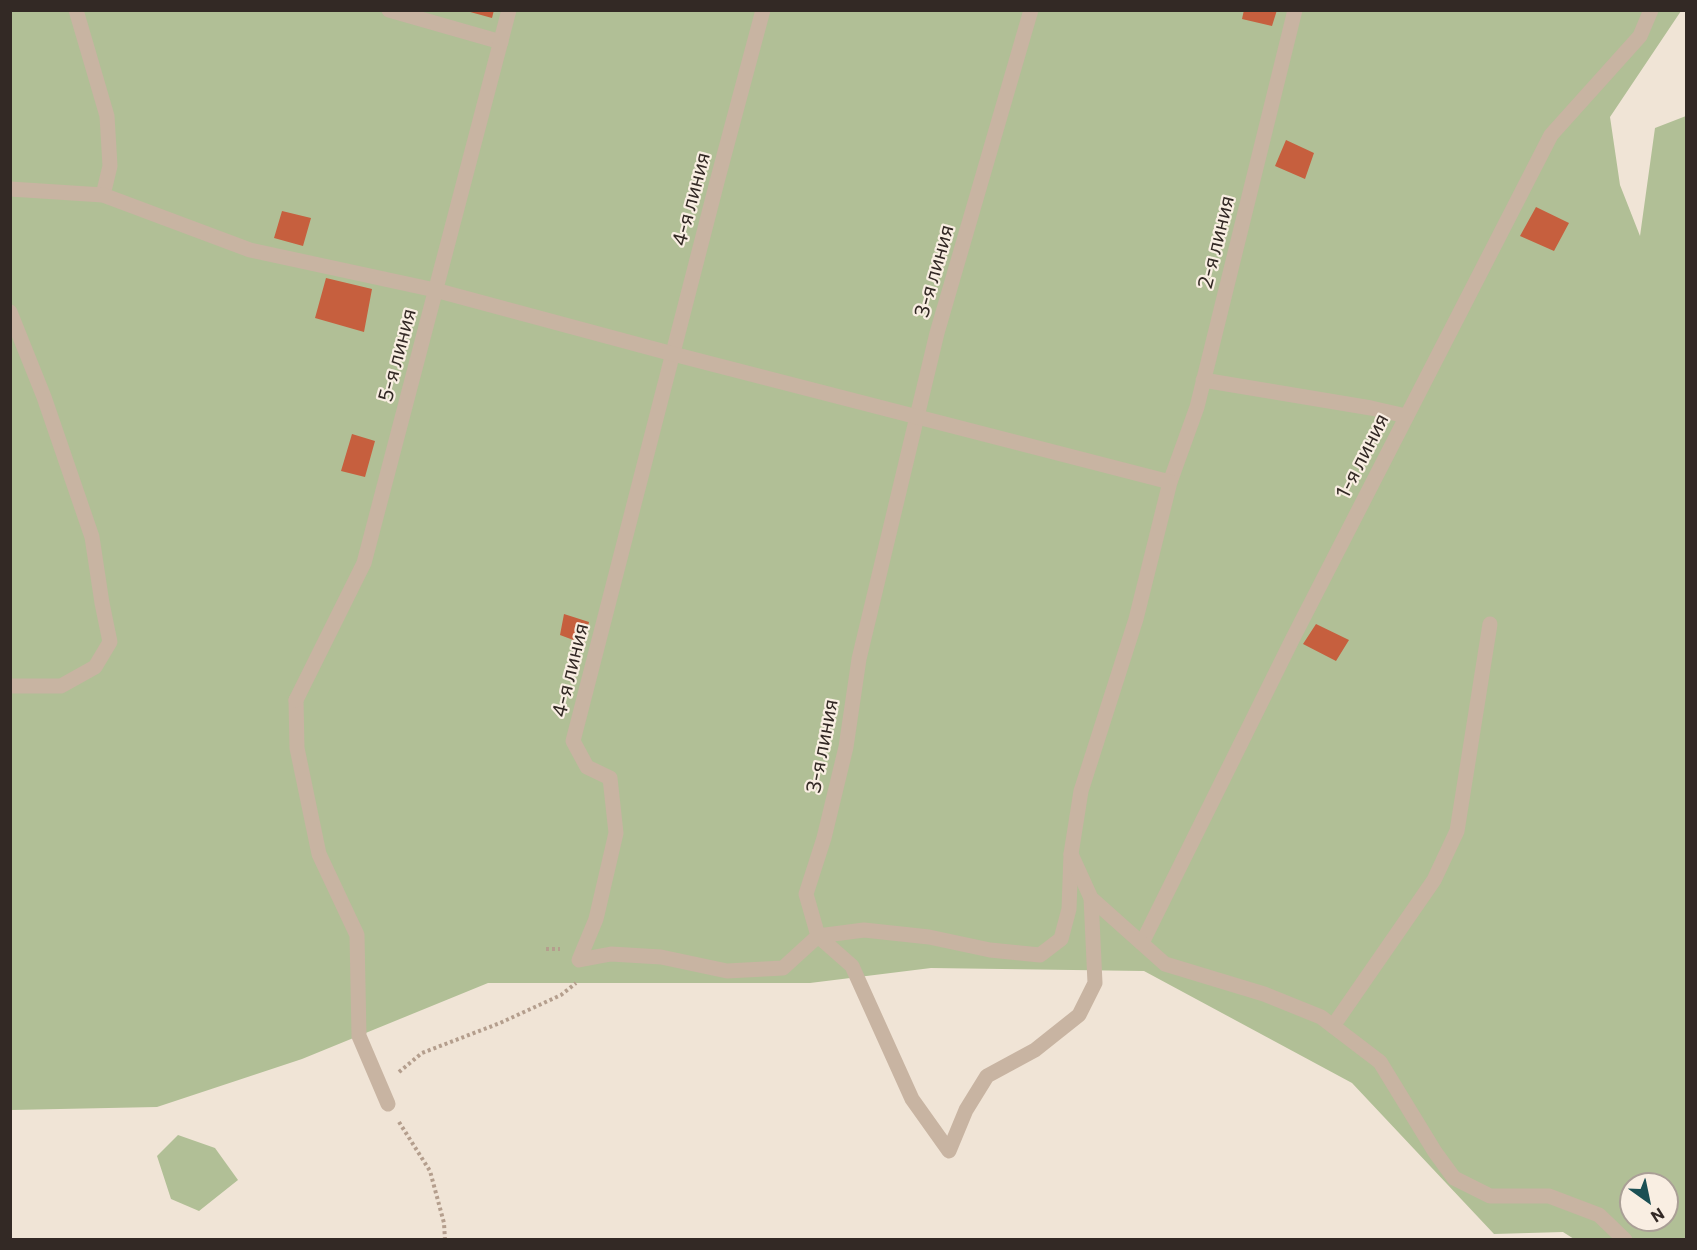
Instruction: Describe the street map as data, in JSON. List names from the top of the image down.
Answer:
{
  "streets": {
    "street": [
      "4-я линия",
      "2-я линия",
      "3-я линия",
      "5-я линия",
      "1-я линия"
    ]
  },
  "north": "bottom right"
}
